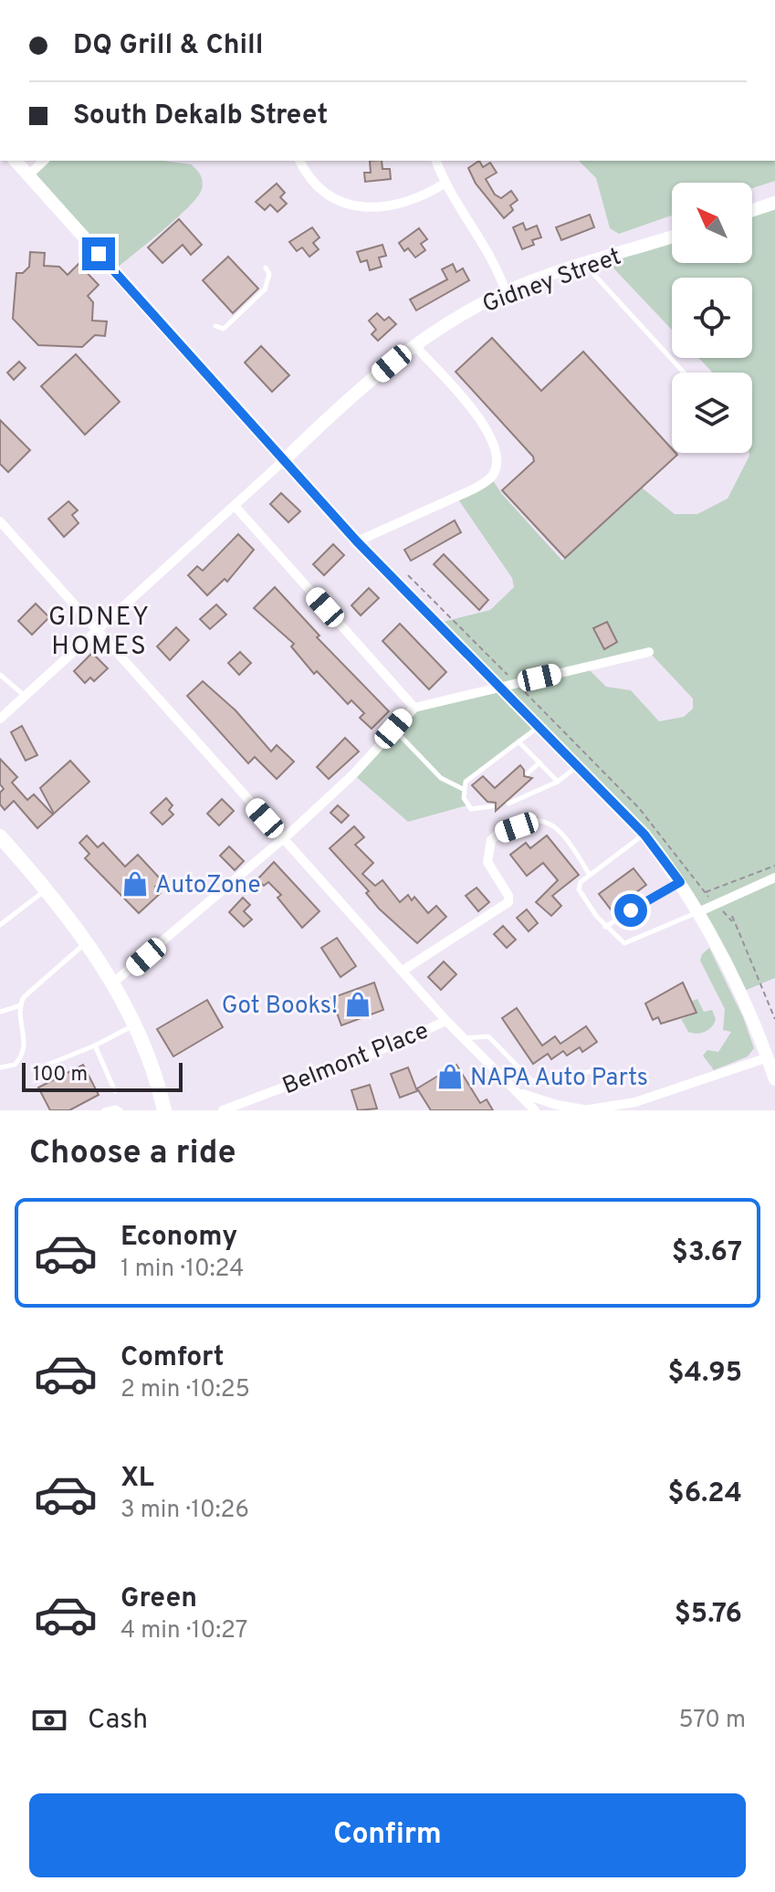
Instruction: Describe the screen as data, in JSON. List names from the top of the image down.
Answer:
{
  "streets": {
    "main road": ["Gidney Street"],
    "street": ["Belmont Place"]
  },
  "districts": ["GIDNEY HOMES"],
  "places": {
    "shop": ["AutoZone", "Got Books!", "NAPA Auto Parts"]
  },
  "scale_bar": "100 m",
  "north": "top left",
  "page": {
    "banner": ["DQ Grill & Chill", "South Dekalb Street"],
    "scale": "100 m",
    "heading": "Choose a ride",
    "list": [
      {
        "name": "Economy",
        "note": "1 min · 10:24",
        "value": "$3.67"
      },
      {
        "name": "Comfort",
        "note": "2 min · 10:25",
        "value": "$4.95"
      },
      {
        "name": "XL",
        "note": "3 min · 10:26",
        "value": "$6.24"
      },
      {
        "name": "Green",
        "note": "4 min · 10:27",
        "value": "$5.76"
      }
    ],
    "pay": ["Cash", "570 m"],
    "buttons": "Confirm"
  }
}
